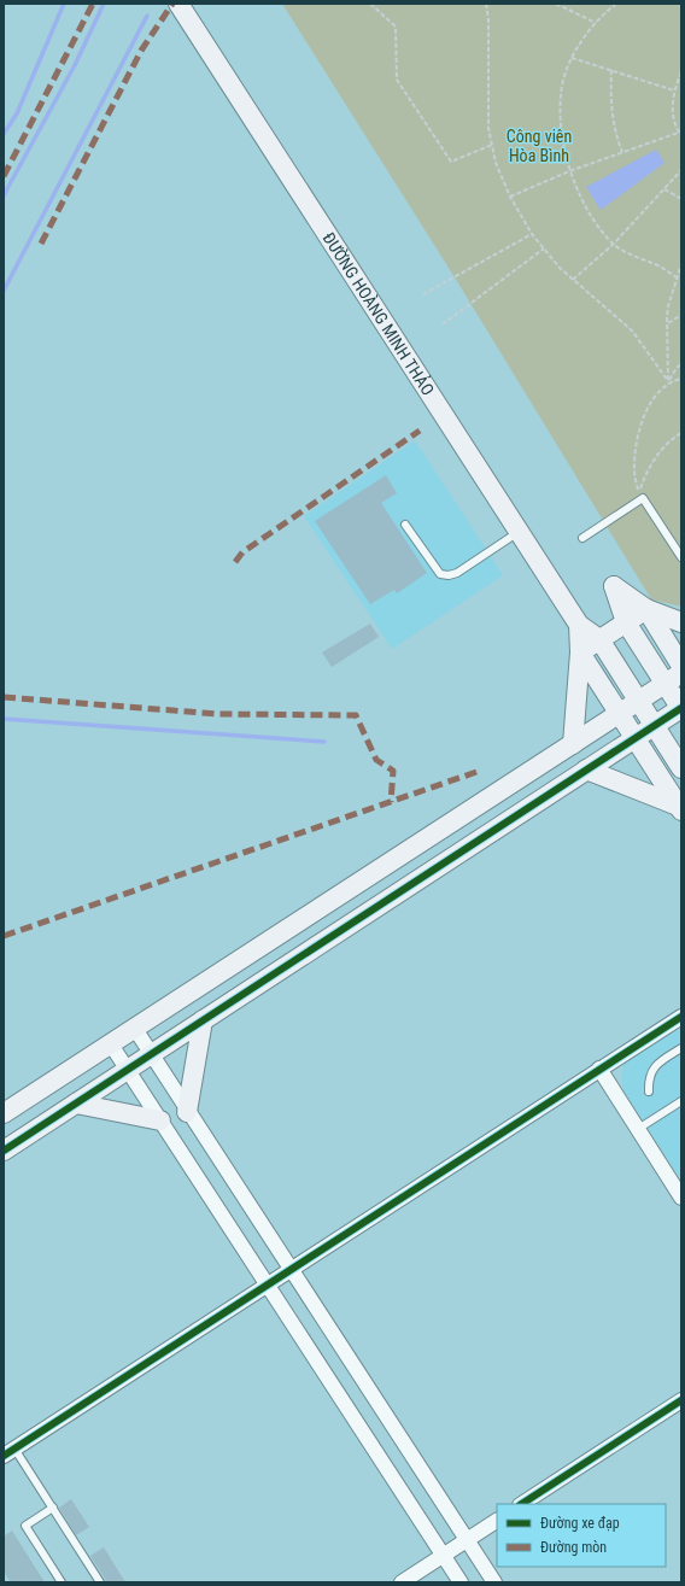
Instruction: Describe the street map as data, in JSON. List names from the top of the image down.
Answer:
{
  "streets": {
    "street": ["ĐƯỜNG HOÀNG MINH THẢO"]
  },
  "parks": ["Công viên Hòa Bình"],
  "legend": ["Đường xe đạp", "Đường mòn"]
}
